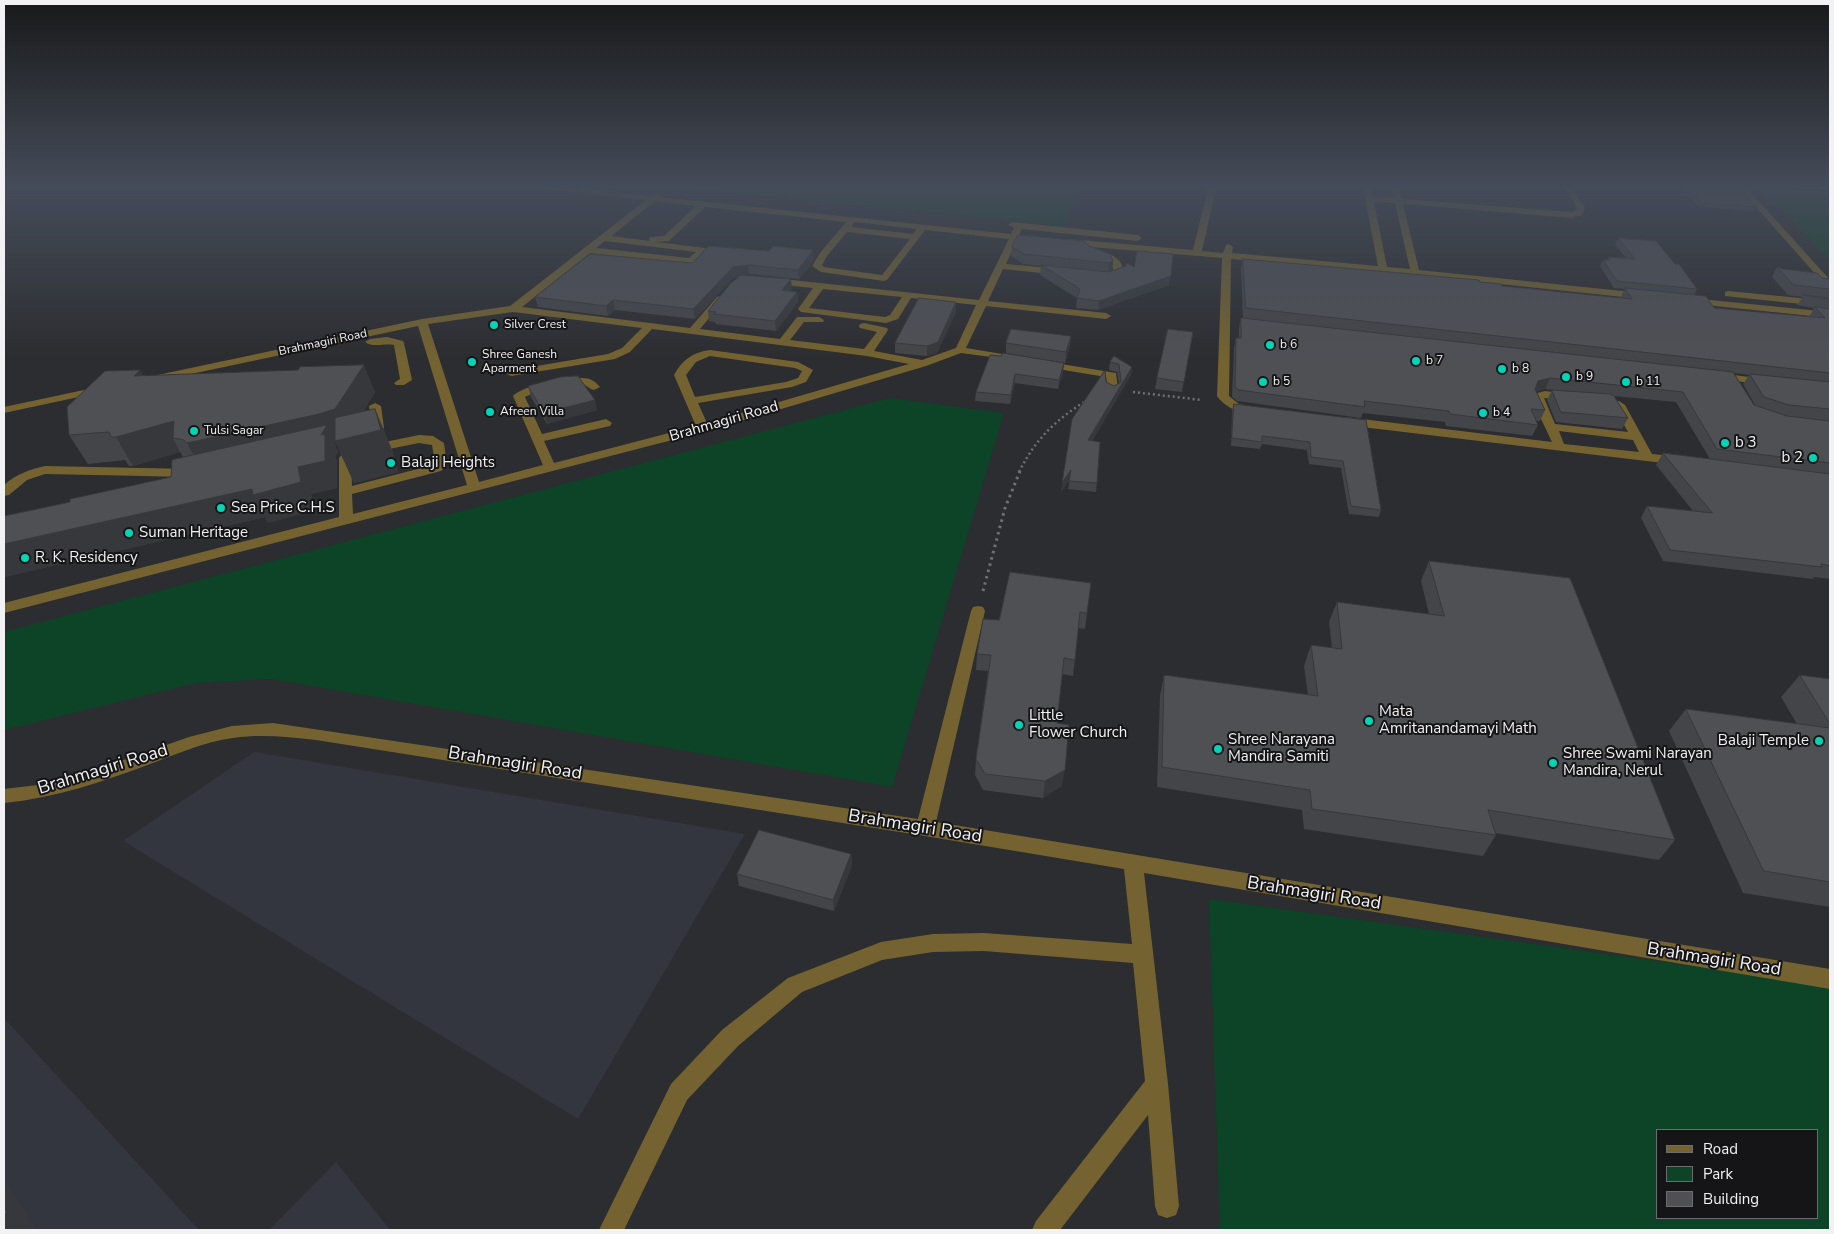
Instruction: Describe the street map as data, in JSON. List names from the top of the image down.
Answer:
{
  "streets": {
    "street": ["Brahmagiri Road"]
  },
  "places": [
    "Silver Crest",
    "b 6",
    "b 7",
    "Shree Ganesh Aparment",
    "b 8",
    "b 9",
    "b 5",
    "b 11",
    "Afreen Villa",
    "b 4",
    "Tulsi Sagar",
    "b 3",
    "b 2",
    "Balaji Heights",
    "Sea Price C.H.S",
    "Suman Heritage",
    "R. K. Residency",
    "Mata Amritanandamayi Math",
    "Little Flower Church",
    "Balaji Temple",
    "Shree Narayana Mandira Samiti",
    "Shree Swami Narayan Mandira, Nerul"
  ],
  "legend": ["Road", "Park", "Building"]
}
